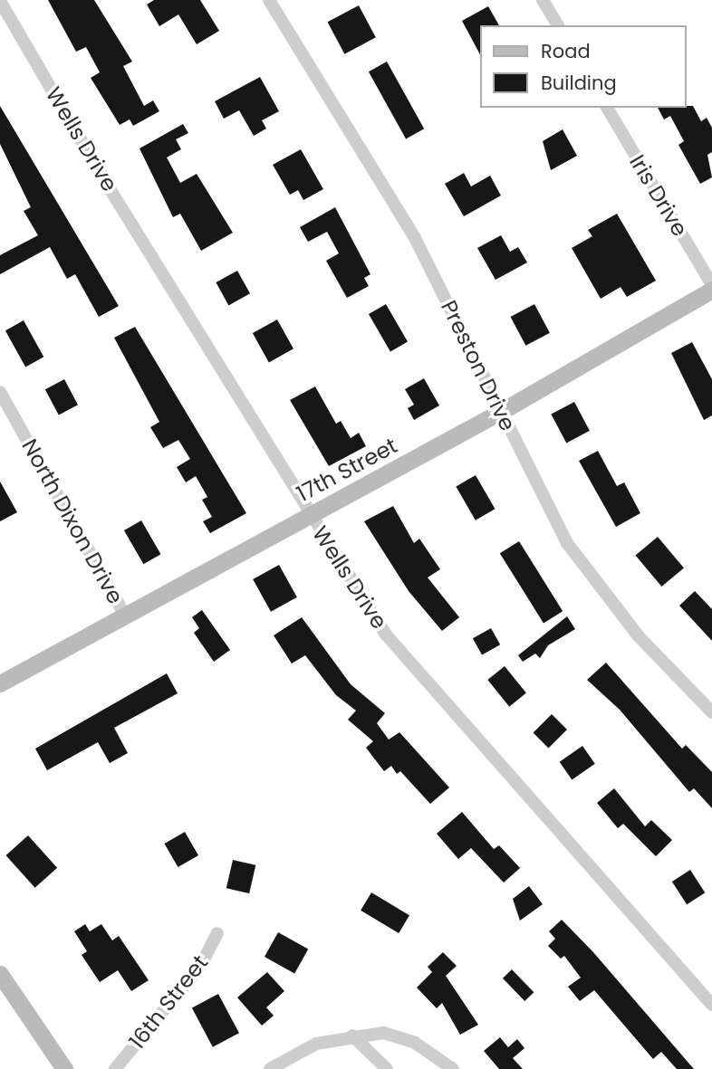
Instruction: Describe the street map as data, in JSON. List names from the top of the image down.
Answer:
{
  "streets": {
    "street": [
      "Wells Drive",
      "Iris Drive",
      "Preston Drive",
      "17th Street",
      "North Dixon Drive",
      "16th Street"
    ]
  },
  "crossings": [
    ["Wells Drive", "17th Street"],
    ["Iris Drive", "17th Street"],
    ["Preston Drive", "17th Street"],
    ["17th Street", "North Dixon Drive"]
  ],
  "legend": ["Road", "Building"]
}
